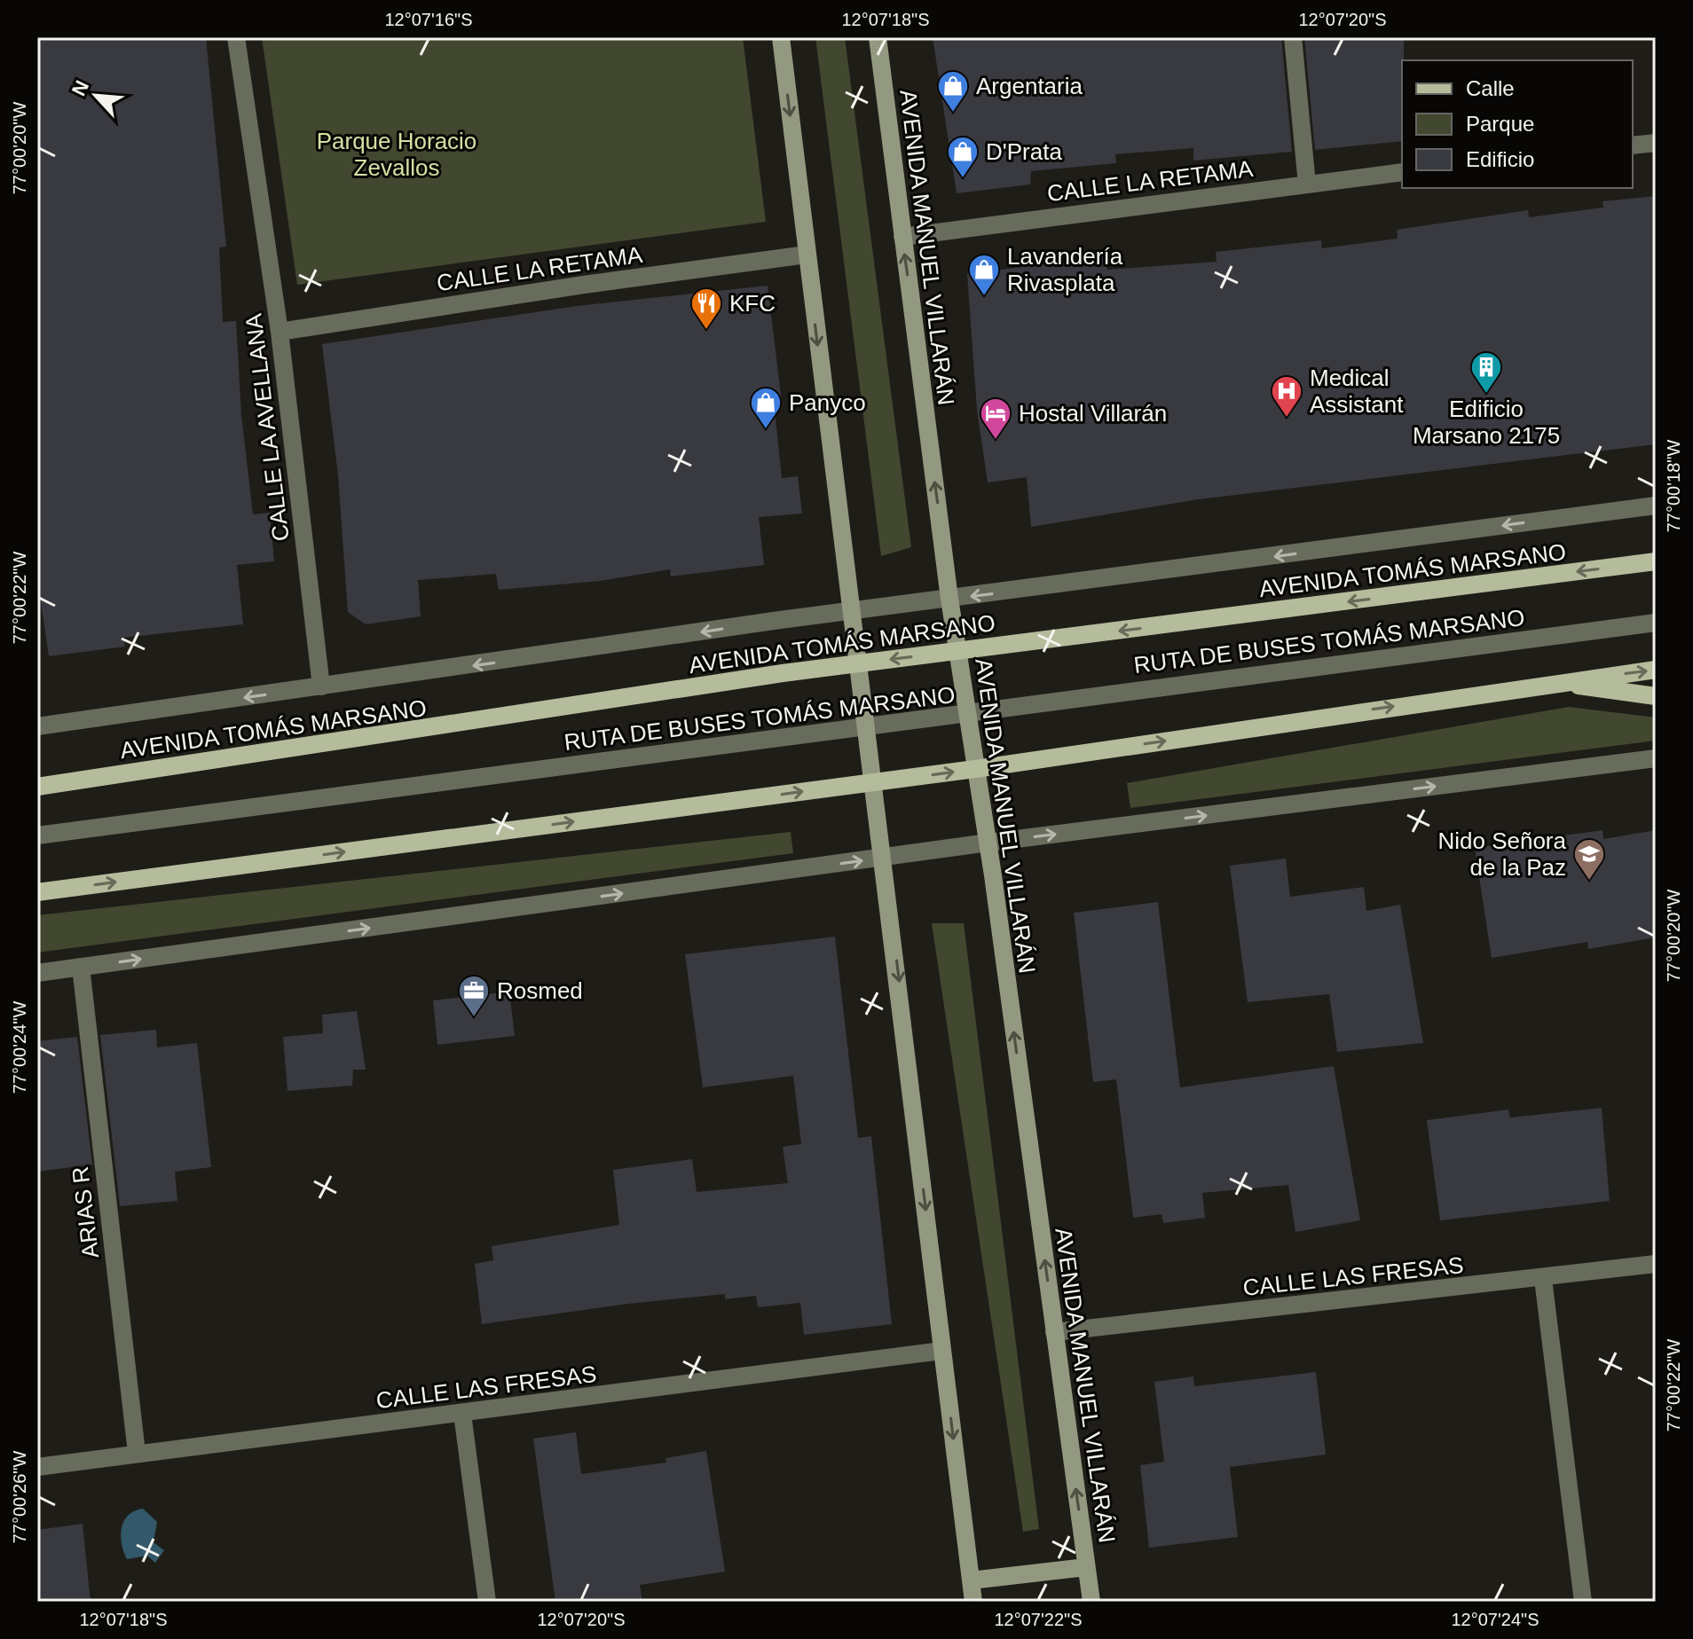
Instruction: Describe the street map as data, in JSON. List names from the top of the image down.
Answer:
{
  "streets": {
    "main road": ["AVENIDA MANUEL VILLARÁN", "AVENIDA TOMÁS MARSANO"],
    "street": [
      "CALLE LA RETAMA",
      "CALLE LA AVELLANA",
      "RUTA DE BUSES TOMÁS MARSANO",
      "ARIAS R",
      "CALLE LAS FRESAS"
    ]
  },
  "crossings": [
    ["CALLE LA RETAMA", "AVENIDA MANUEL VILLARÁN"],
    ["CALLE LA RETAMA", "CALLE LA AVELLANA"],
    ["AVENIDA MANUEL VILLARÁN", "AVENIDA TOMÁS MARSANO"],
    ["AVENIDA MANUEL VILLARÁN", "RUTA DE BUSES TOMÁS MARSANO"],
    ["AVENIDA MANUEL VILLARÁN", "CALLE LAS FRESAS"],
    ["CALLE LA AVELLANA", "AVENIDA TOMÁS MARSANO"],
    ["ARIAS R", "CALLE LAS FRESAS"]
  ],
  "one_way": ["AVENIDA TOMÁS MARSANO"],
  "parks": ["Parque Horacio Zevallos"],
  "places": {
    "shop": [
      "Argentaria",
      "D'Prata",
      "Lavandería Rivasplata",
      "Panyco"
    ],
    "restaurant": ["KFC"],
    "building": ["Edificio Marsano 2175"],
    "hospital": ["Medical Assistant"],
    "hotel": ["Hostal Villarán"],
    "school or university": ["Nido Señora de la Paz"],
    "office": ["Rosmed"]
  },
  "legend": ["Calle", "Parque", "Edificio"],
  "north": "top left",
  "coordinates": [
    "12°07'16\"S",
    "12°07'18\"S",
    "12°07'20\"S",
    "77°00'20\"W",
    "77°00'18\"W",
    "77°00'22\"W",
    "77°00'24\"W",
    "77°00'26\"W",
    "12°07'22\"S",
    "12°07'24\"S"
  ]
}
